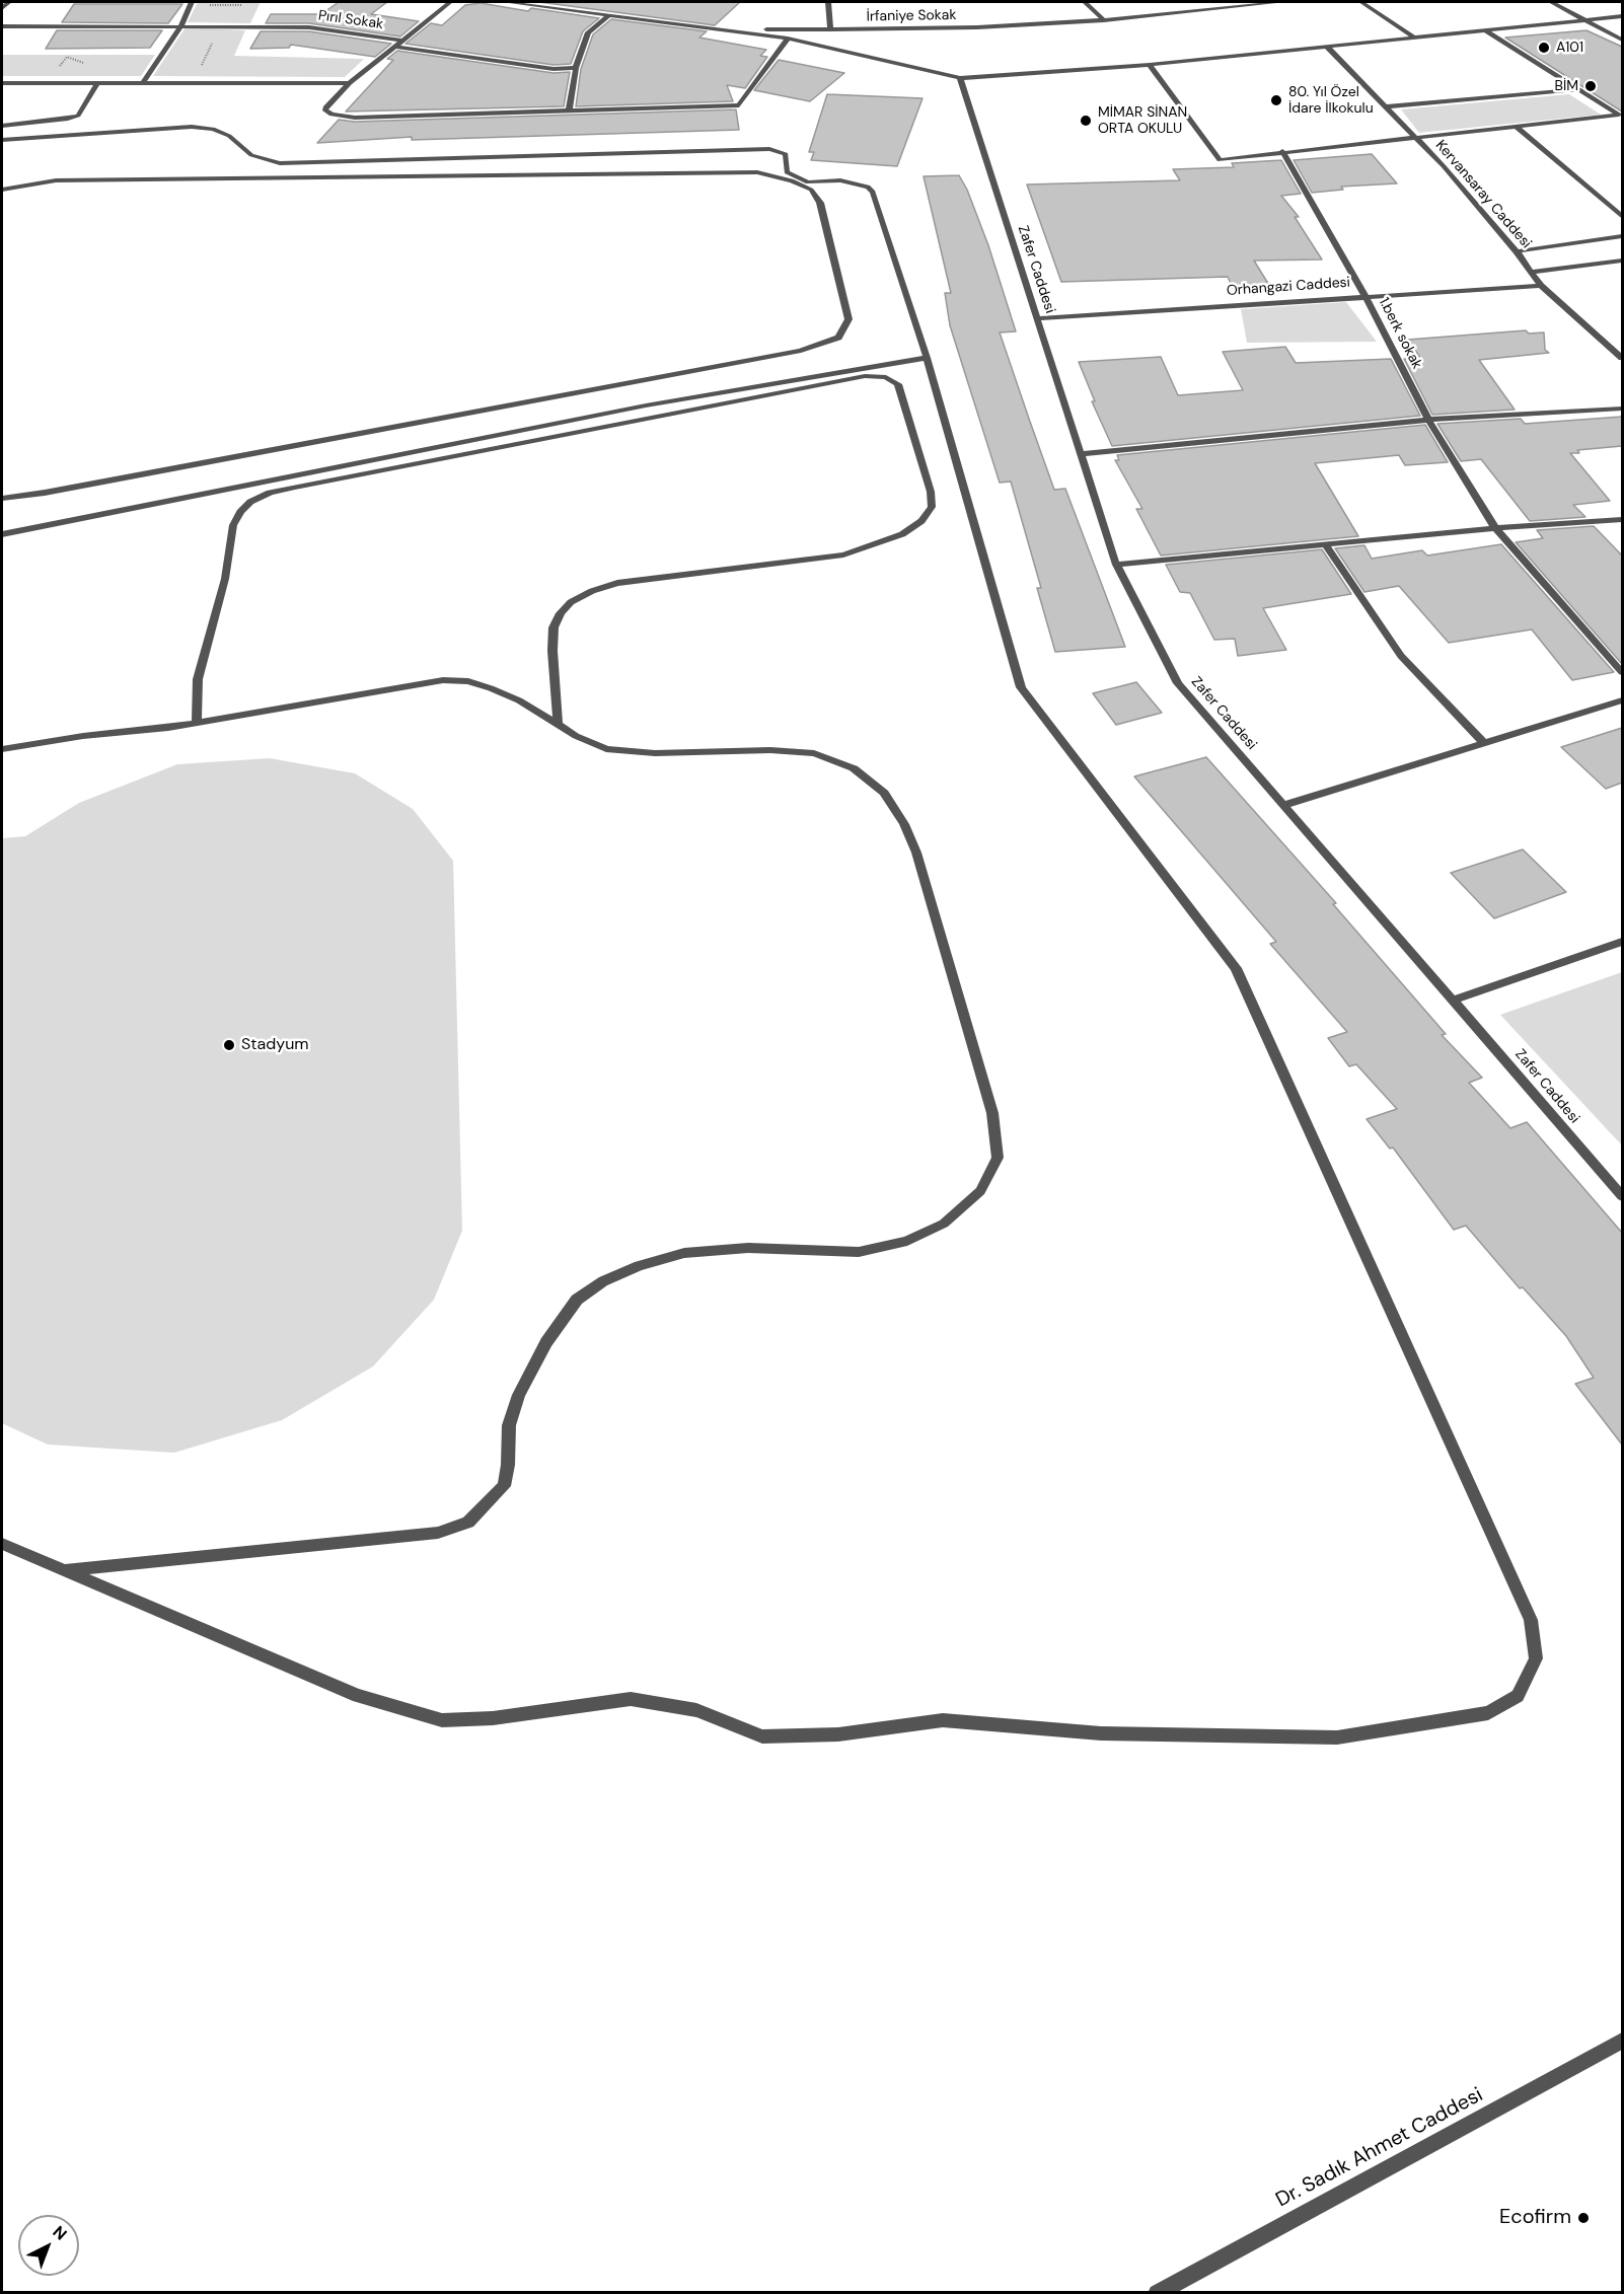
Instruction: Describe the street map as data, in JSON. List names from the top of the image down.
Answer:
{
  "streets": {
    "street": [
      "İrfaniye Sokak",
      "Pırıl Sokak",
      "Kervansaray Caddesi",
      "Zafer Caddesi",
      "Orhangazi Caddesi",
      "1.berk sokak",
      "Dr. Sadık Ahmet Caddesi"
    ]
  },
  "crossings": [
    ["Kervansaray Caddesi", "Orhangazi Caddesi"],
    ["Zafer Caddesi", "Orhangazi Caddesi"],
    ["Orhangazi Caddesi", "1.berk sokak"]
  ],
  "places": [
    "A101",
    "BİM",
    "80. Yıl Özel İdare İlkokulu",
    "MİMAR SİNAN ORTA OKULU",
    "Stadyum",
    "Ecofirm"
  ],
  "north": "top right"
}
